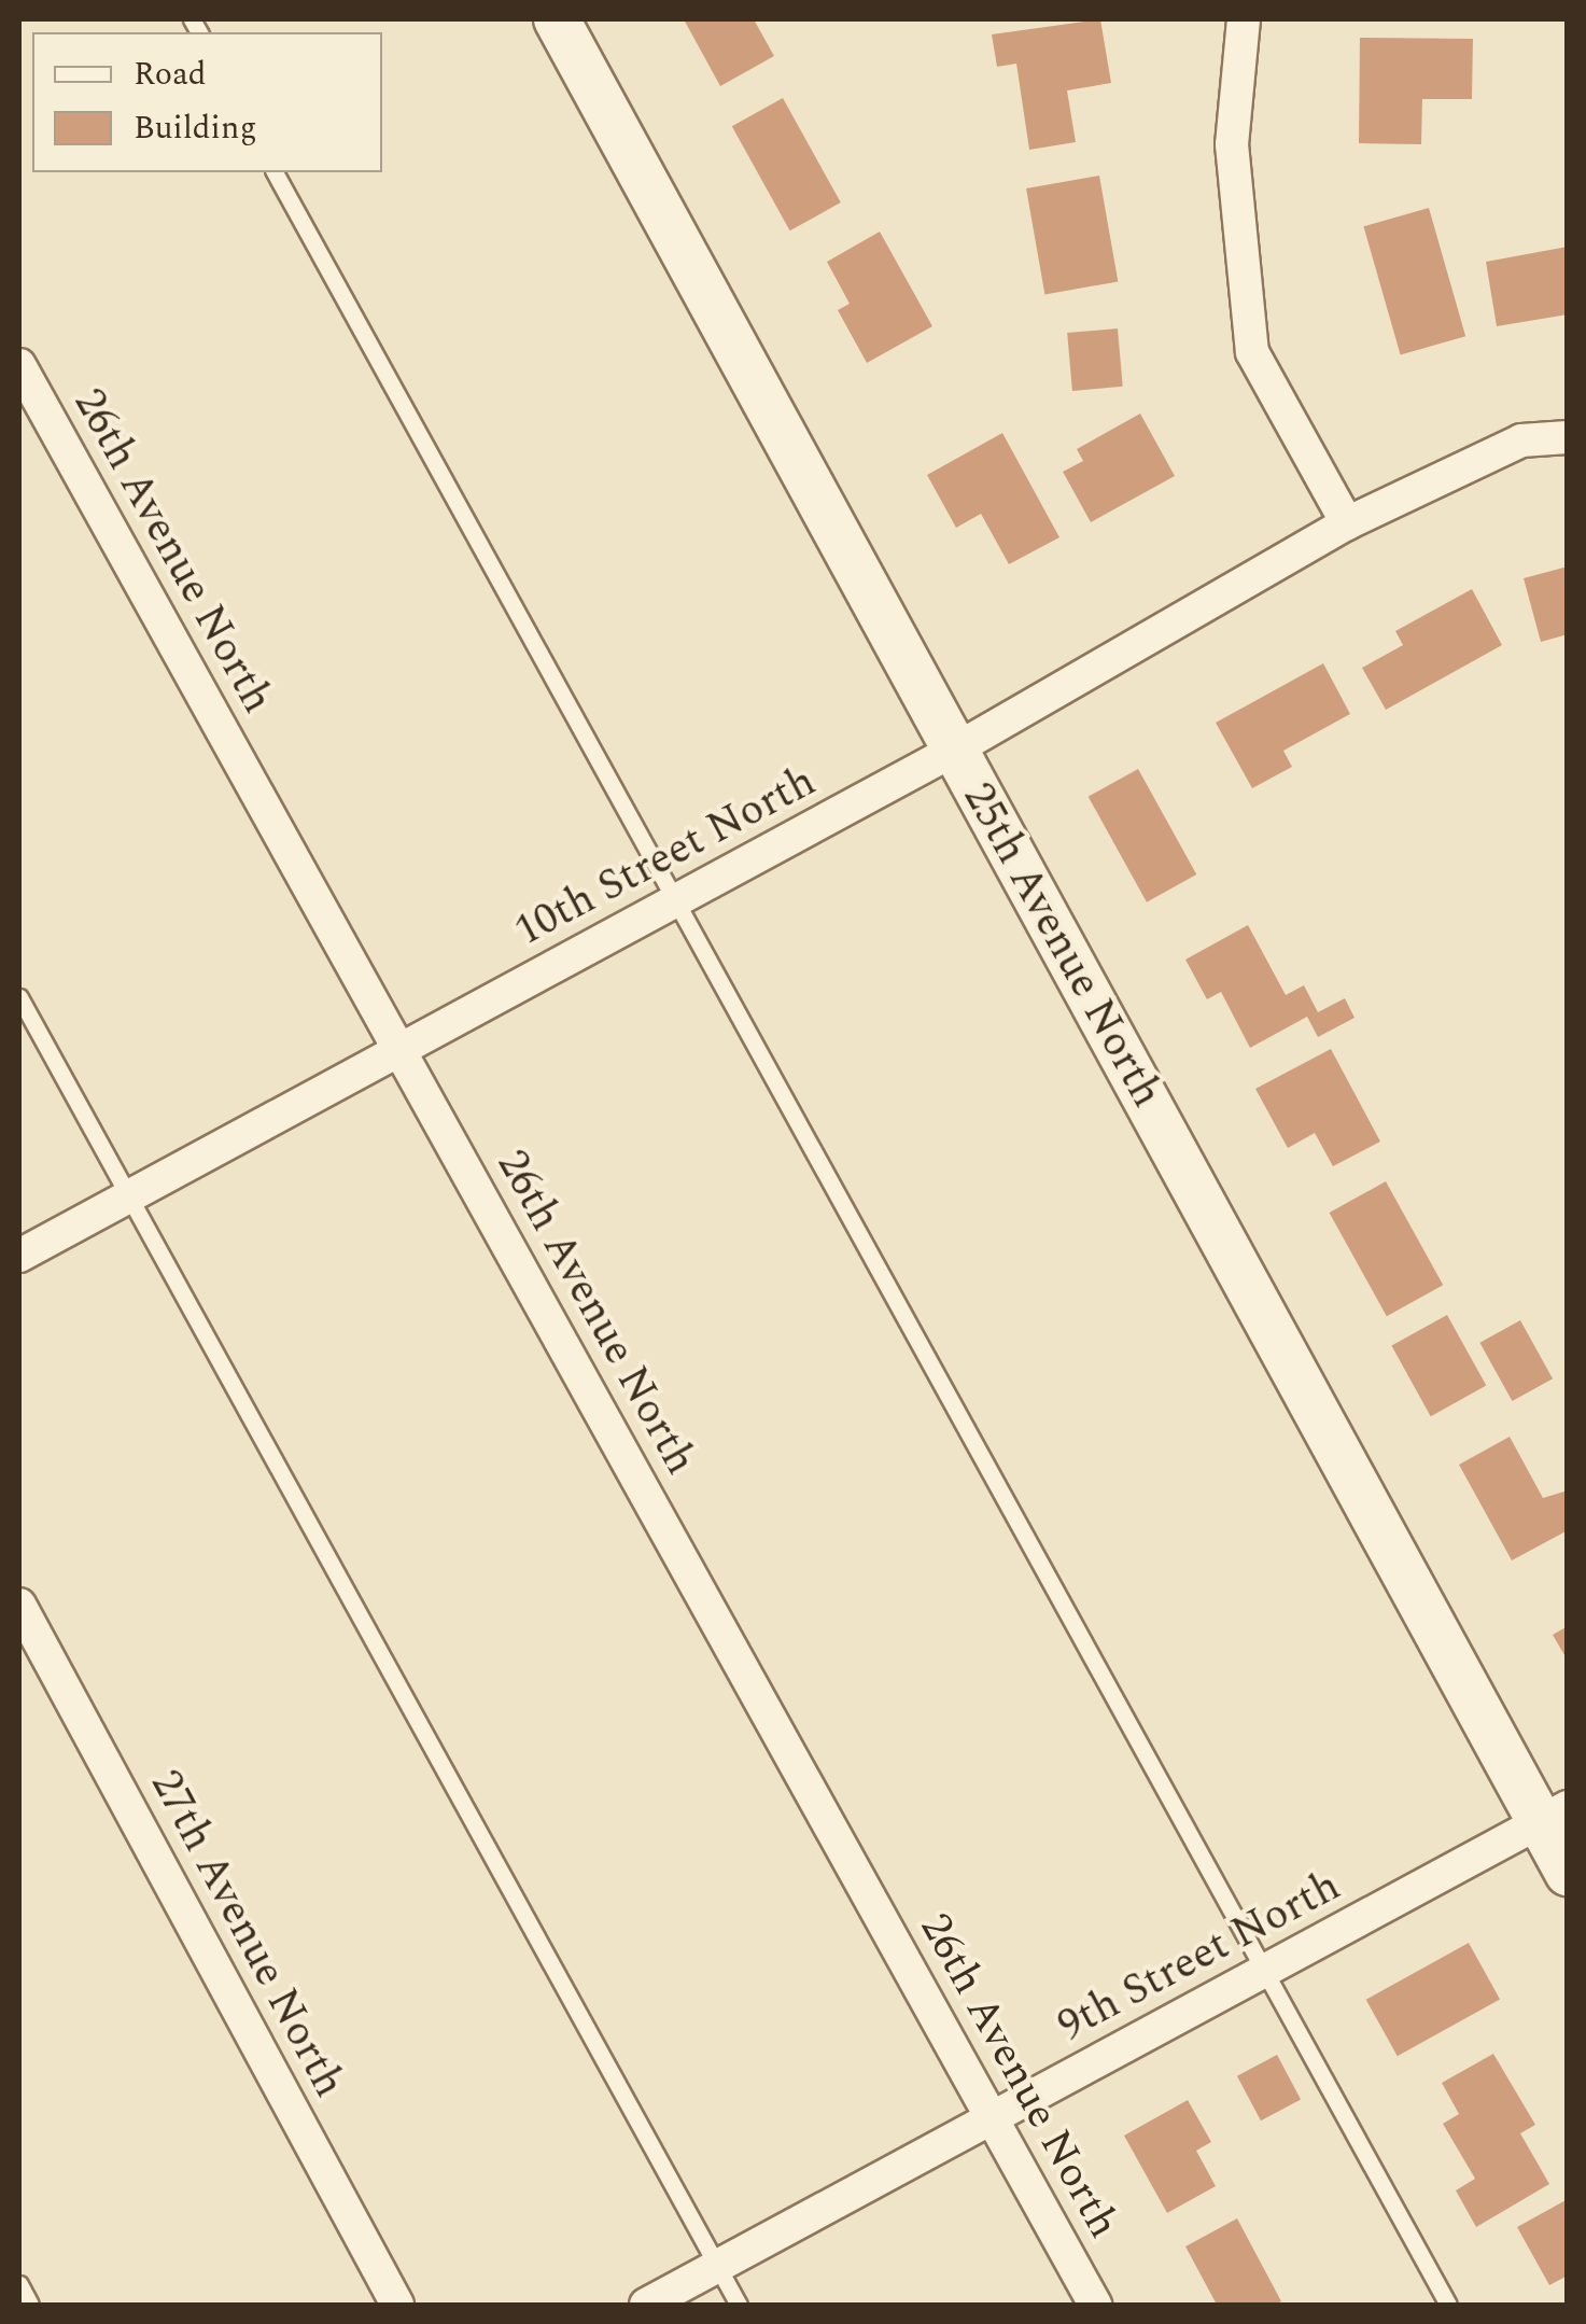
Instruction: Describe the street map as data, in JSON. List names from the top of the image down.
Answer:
{
  "streets": {
    "street": [
      "26th Avenue North",
      "10th Street North",
      "25th Avenue North",
      "27th Avenue North",
      "9th Street North"
    ]
  },
  "crossings": [
    ["26th Avenue North", "10th Street North"],
    ["26th Avenue North", "9th Street North"],
    ["10th Street North", "25th Avenue North"],
    ["25th Avenue North", "9th Street North"]
  ],
  "legend": ["Road", "Building"]
}
